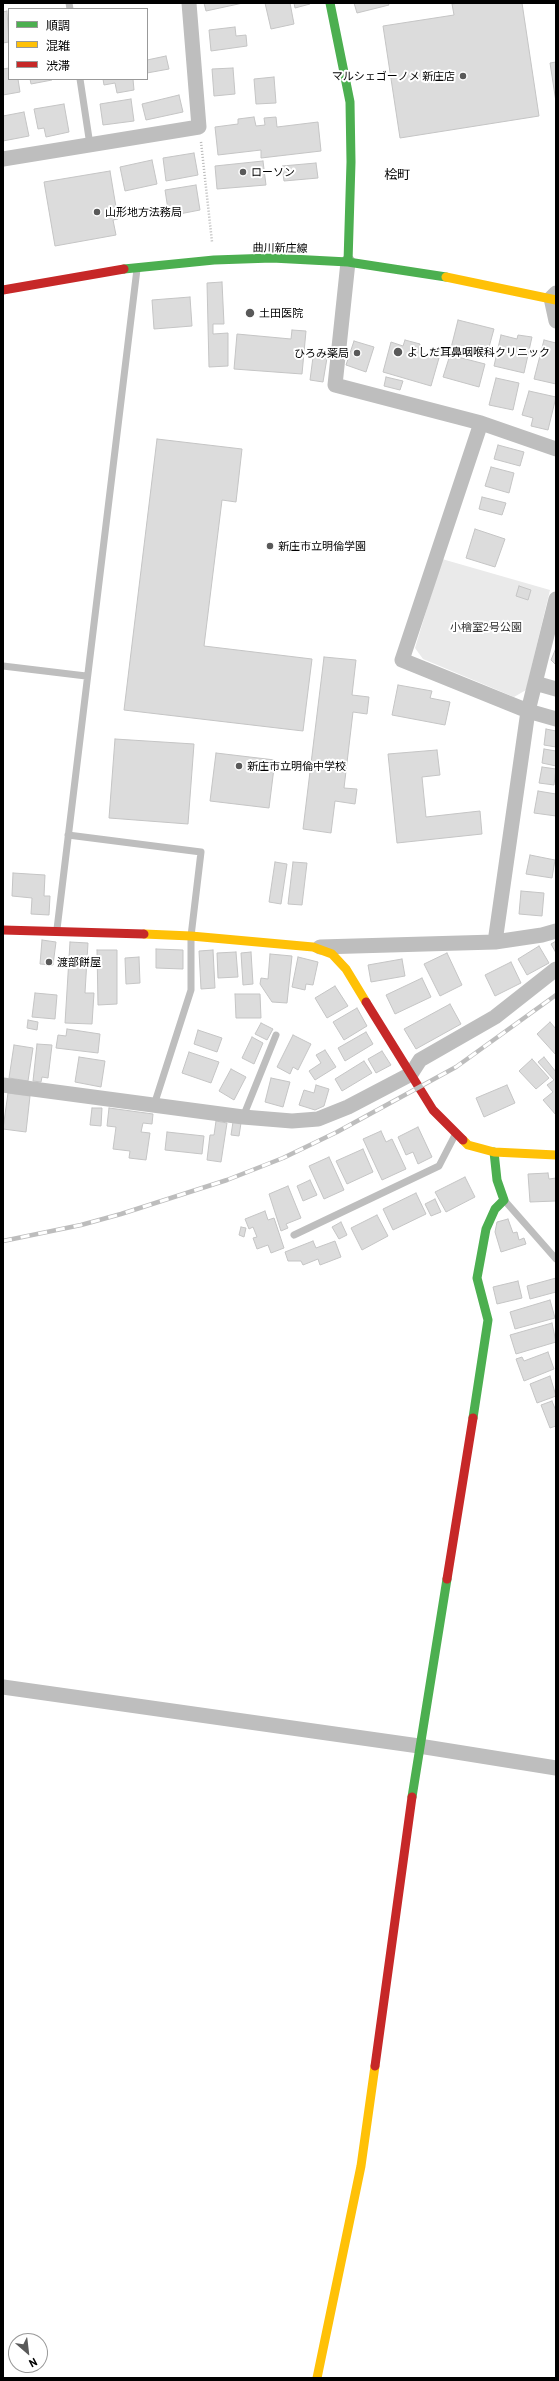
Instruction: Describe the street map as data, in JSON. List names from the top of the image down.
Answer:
{
  "streets": {
    "street": ["曲川新庄線"]
  },
  "districts": ["桧町"],
  "parks": ["小檜室2号公園"],
  "places": [
    "マルシェゴーノメ 新庄店",
    "ローソン",
    "山形地方法務局",
    "土田医院",
    "よしだ耳鼻咽喉科クリニック",
    "ひろみ薬局",
    "新庄市立明倫学園",
    "新庄市立明倫中学校",
    "渡部餅屋"
  ],
  "legend": ["順調", "混雑", "渋滞"],
  "north": "bottom right"
}
